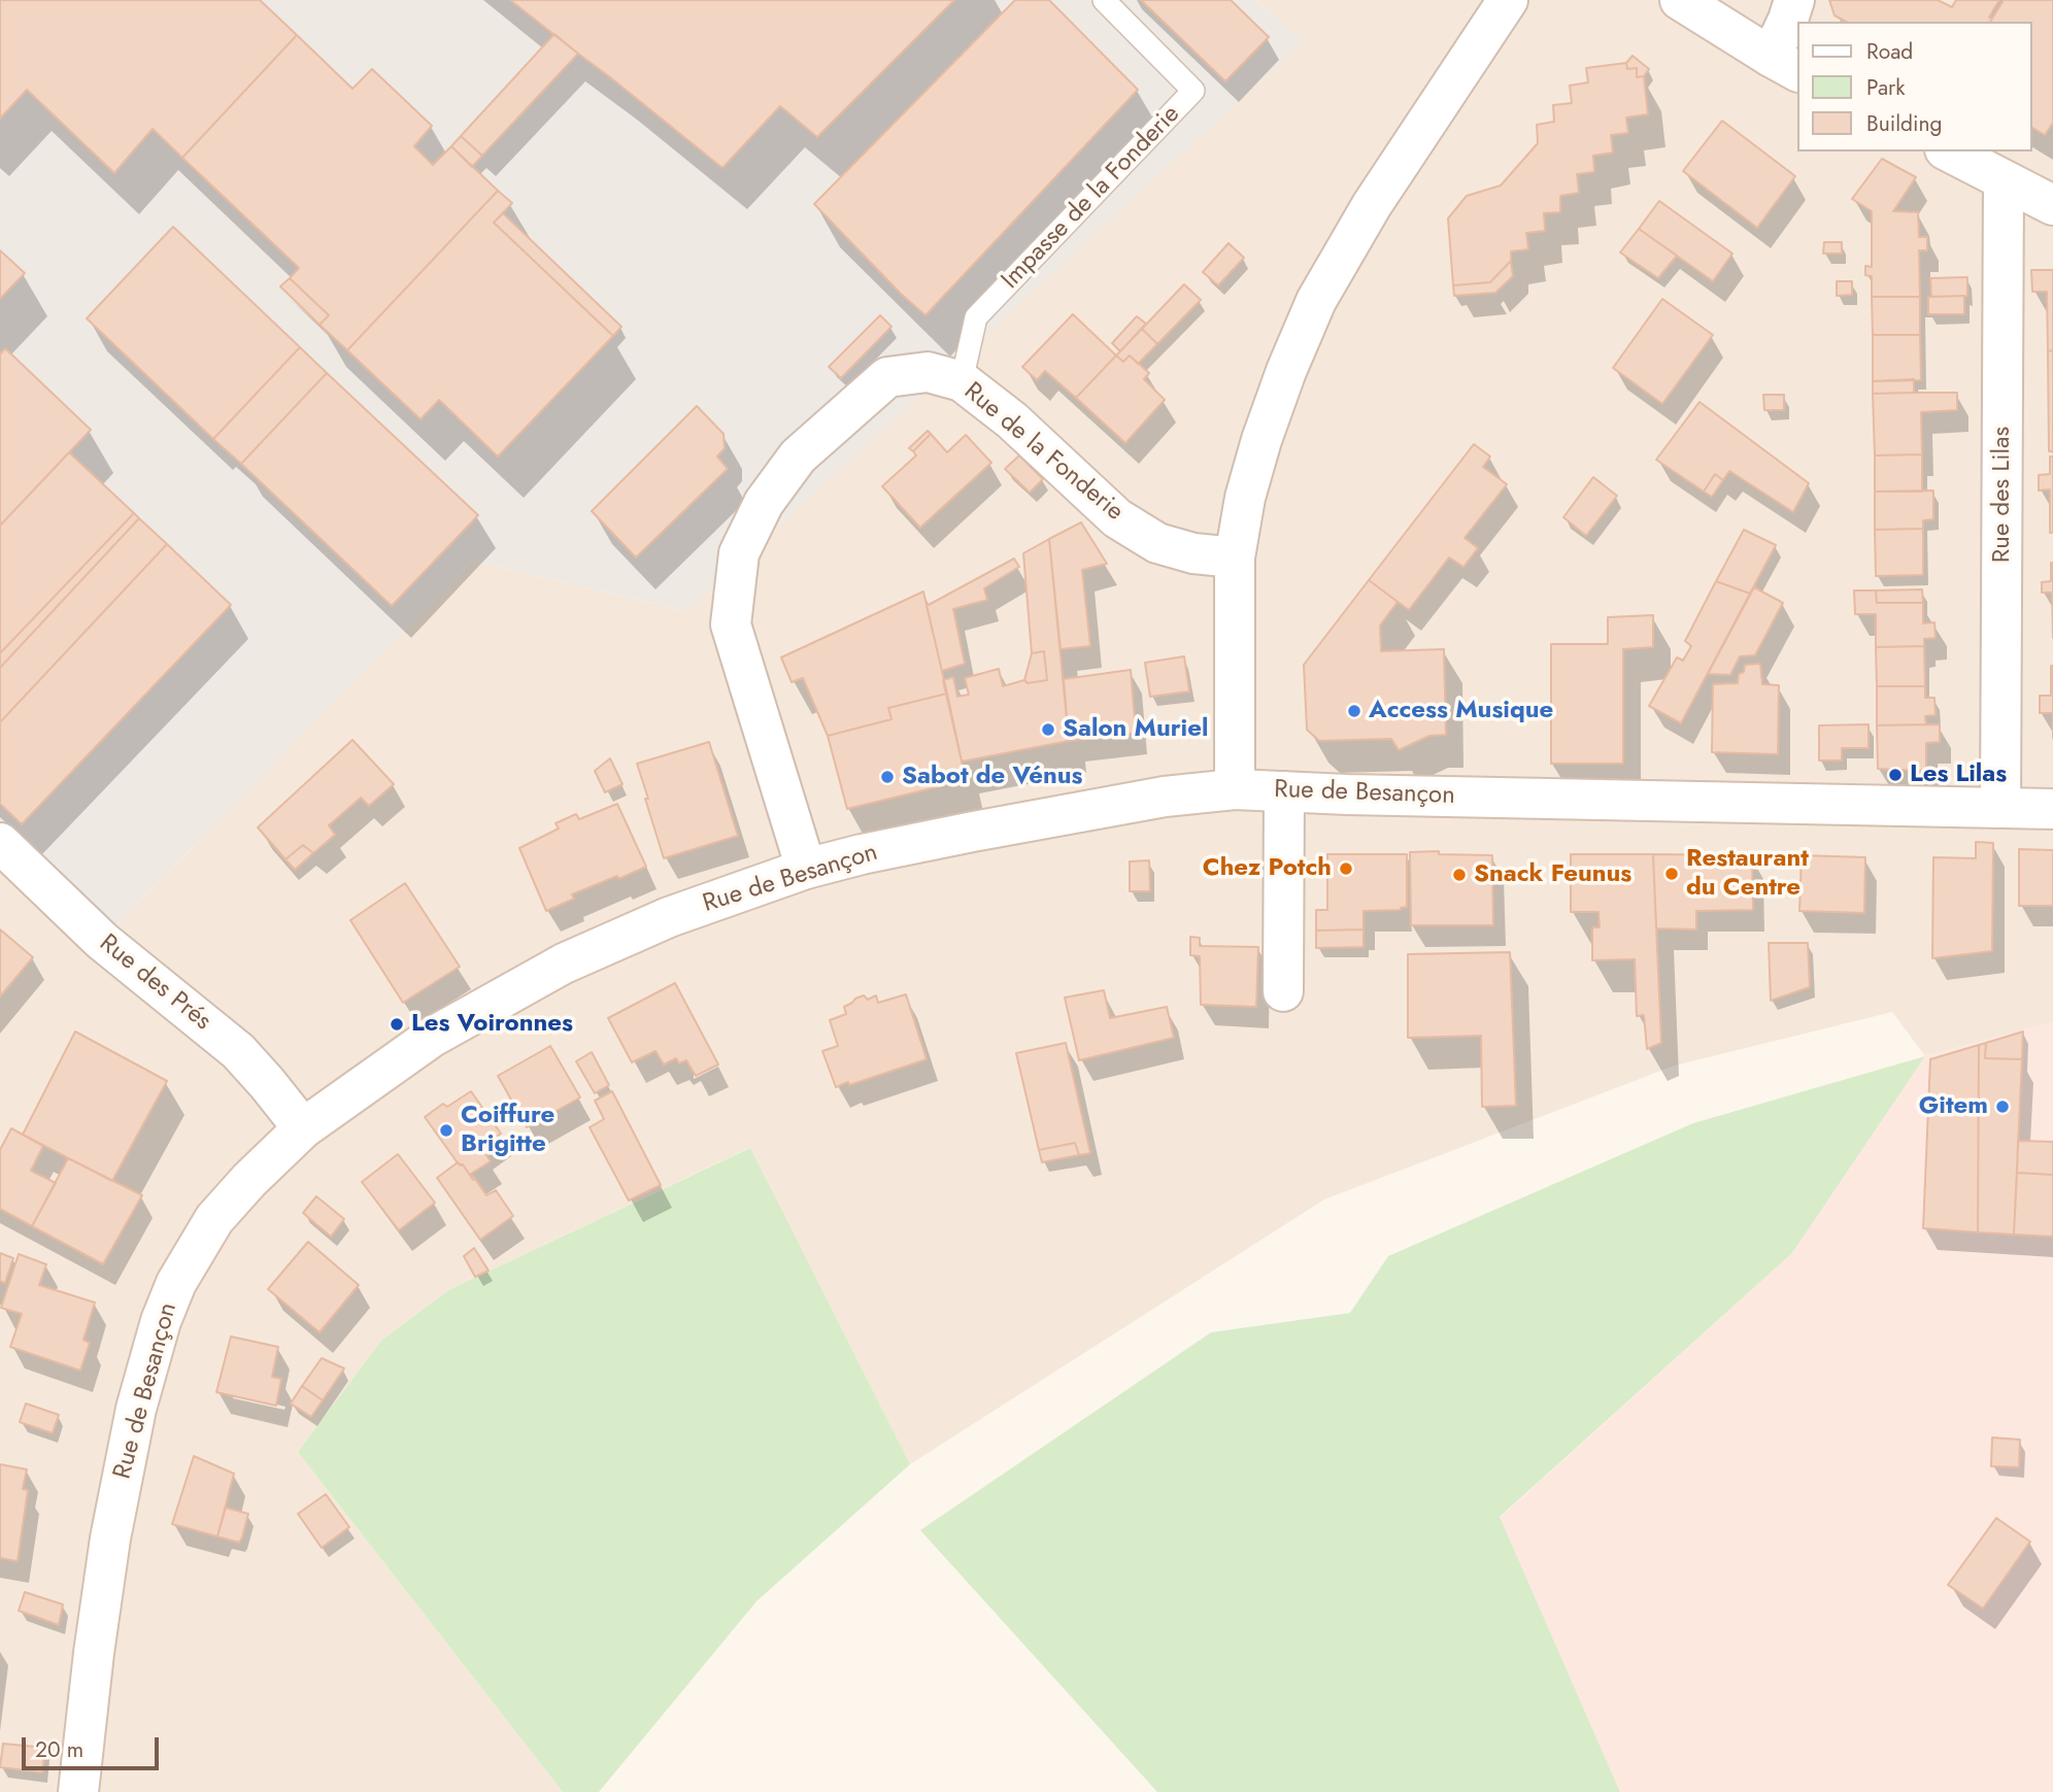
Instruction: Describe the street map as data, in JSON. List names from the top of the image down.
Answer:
{
  "streets": {
    "street": [
      "Rue de la Fonderie",
      "Rue des Lilas",
      "Rue de Besançon",
      "Rue des Prés"
    ],
    "lane": ["Impasse de la Fonderie"]
  },
  "crossings": [
    ["Impasse de la Fonderie", "Rue de la Fonderie"],
    ["Rue de la Fonderie", "Rue de Besançon"],
    ["Rue des Lilas", "Rue de Besançon"],
    ["Rue de Besançon", "Rue des Prés"]
  ],
  "places": [
    "Access Musique",
    "Salon Muriel",
    "Les Lilas",
    "Sabot de Vénus",
    "Chez Potch",
    "Restaurant du Centre",
    "Snack Feunus",
    "Les Voironnes",
    "Gitem",
    "Coiffure Brigitte"
  ],
  "legend": ["Road", "Park", "Building"],
  "scale_bar": "20 m"
}
